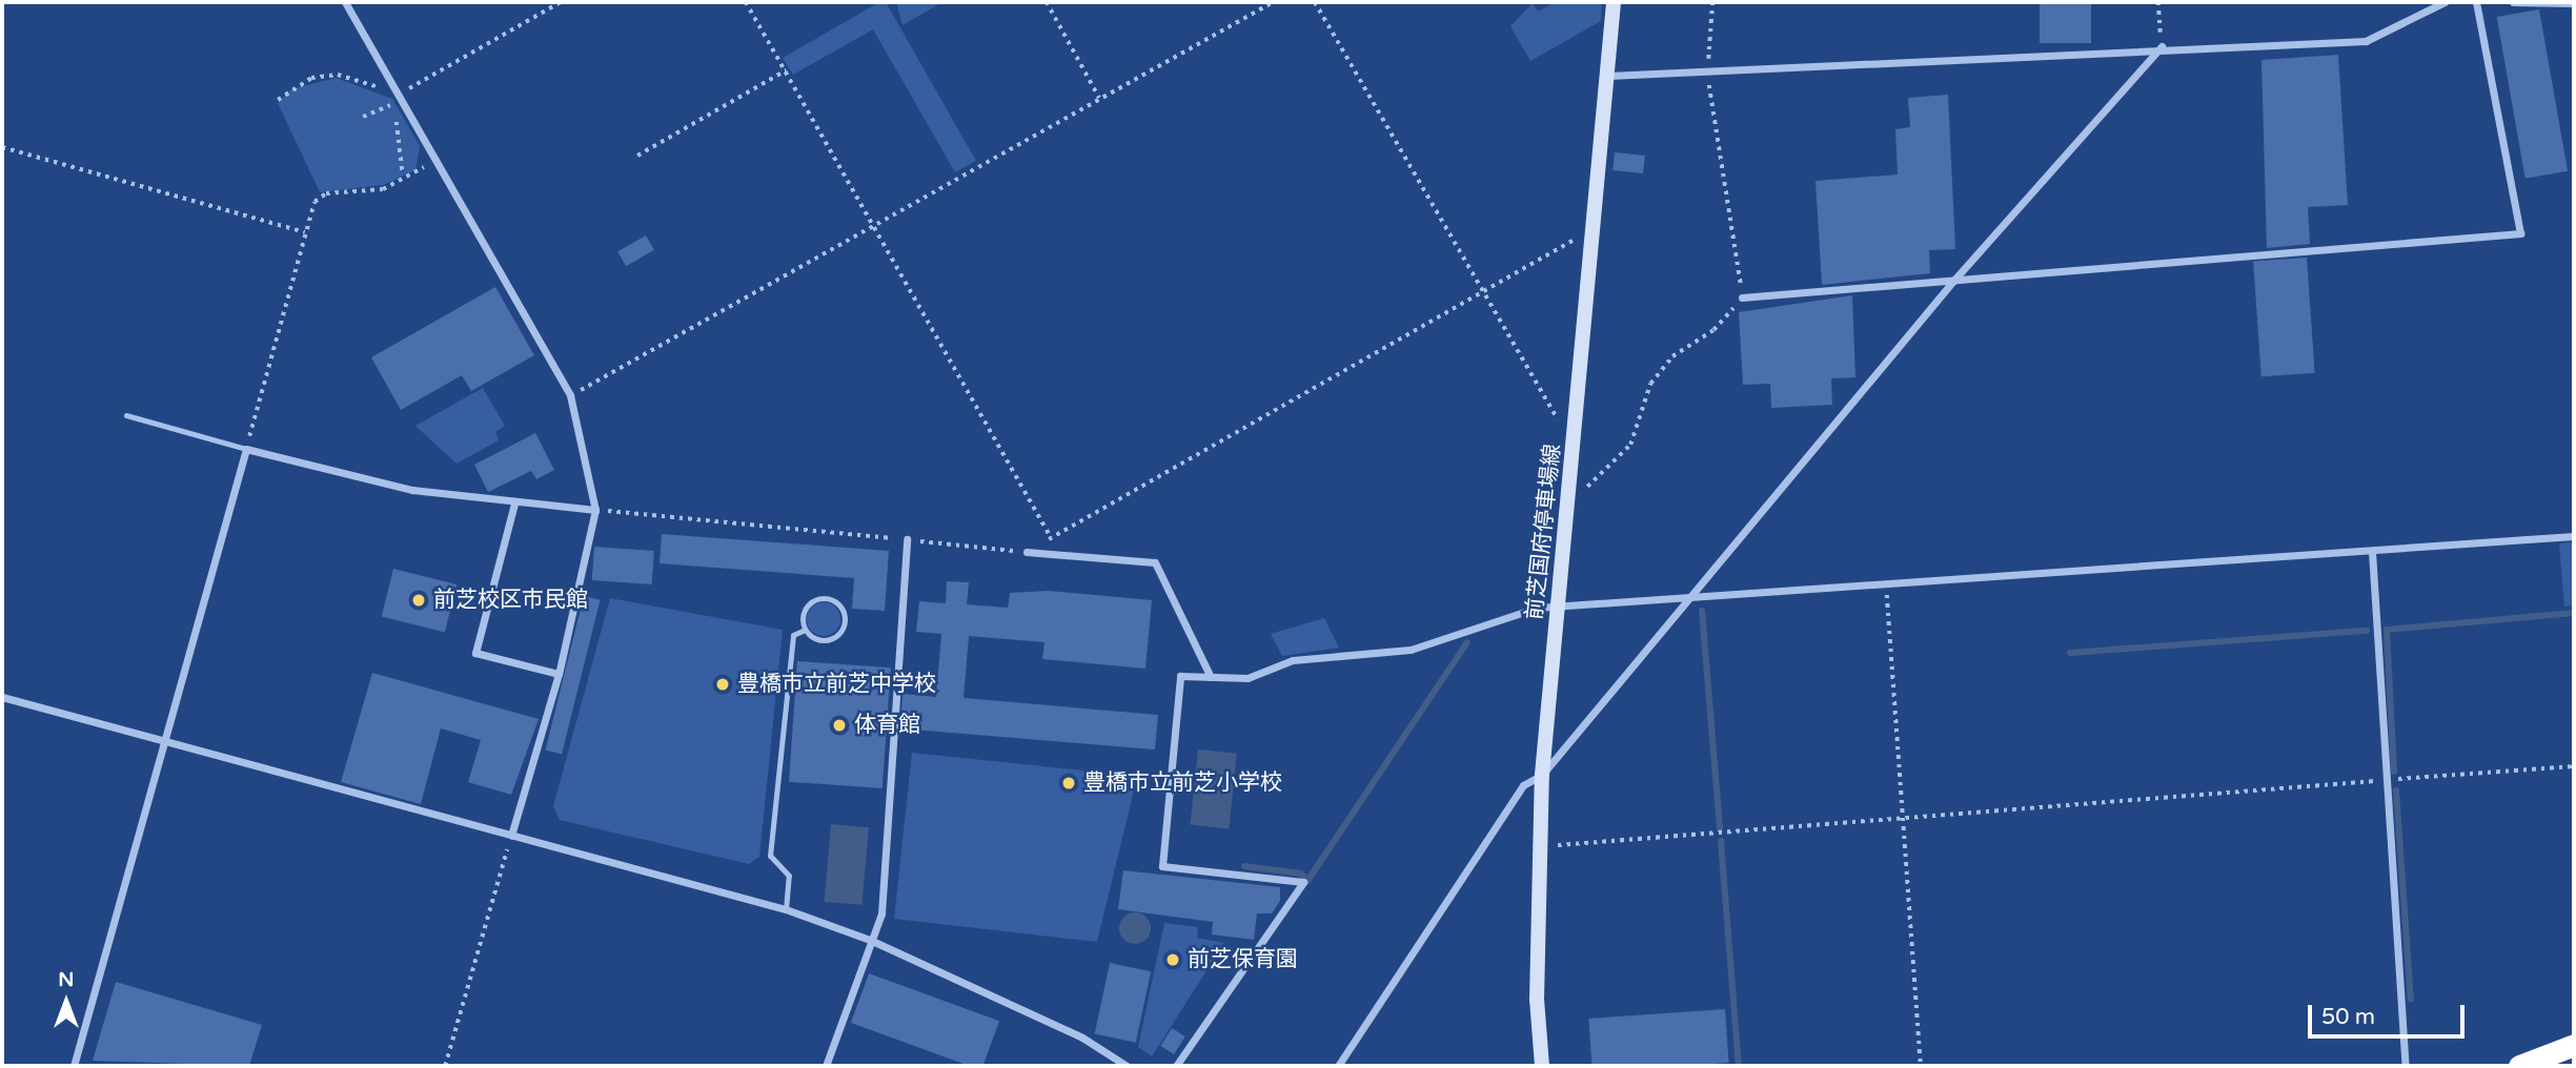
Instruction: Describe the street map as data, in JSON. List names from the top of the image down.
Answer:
{
  "streets": {
    "main road": ["前芝国府停車場線"]
  },
  "places": [
    "前芝校区市民館",
    "豊橋市立前芝中学校",
    "体育館",
    "豊橋市立前芝小学校",
    "前芝保育園"
  ],
  "scale_bar": "50 m",
  "north": "top"
}
